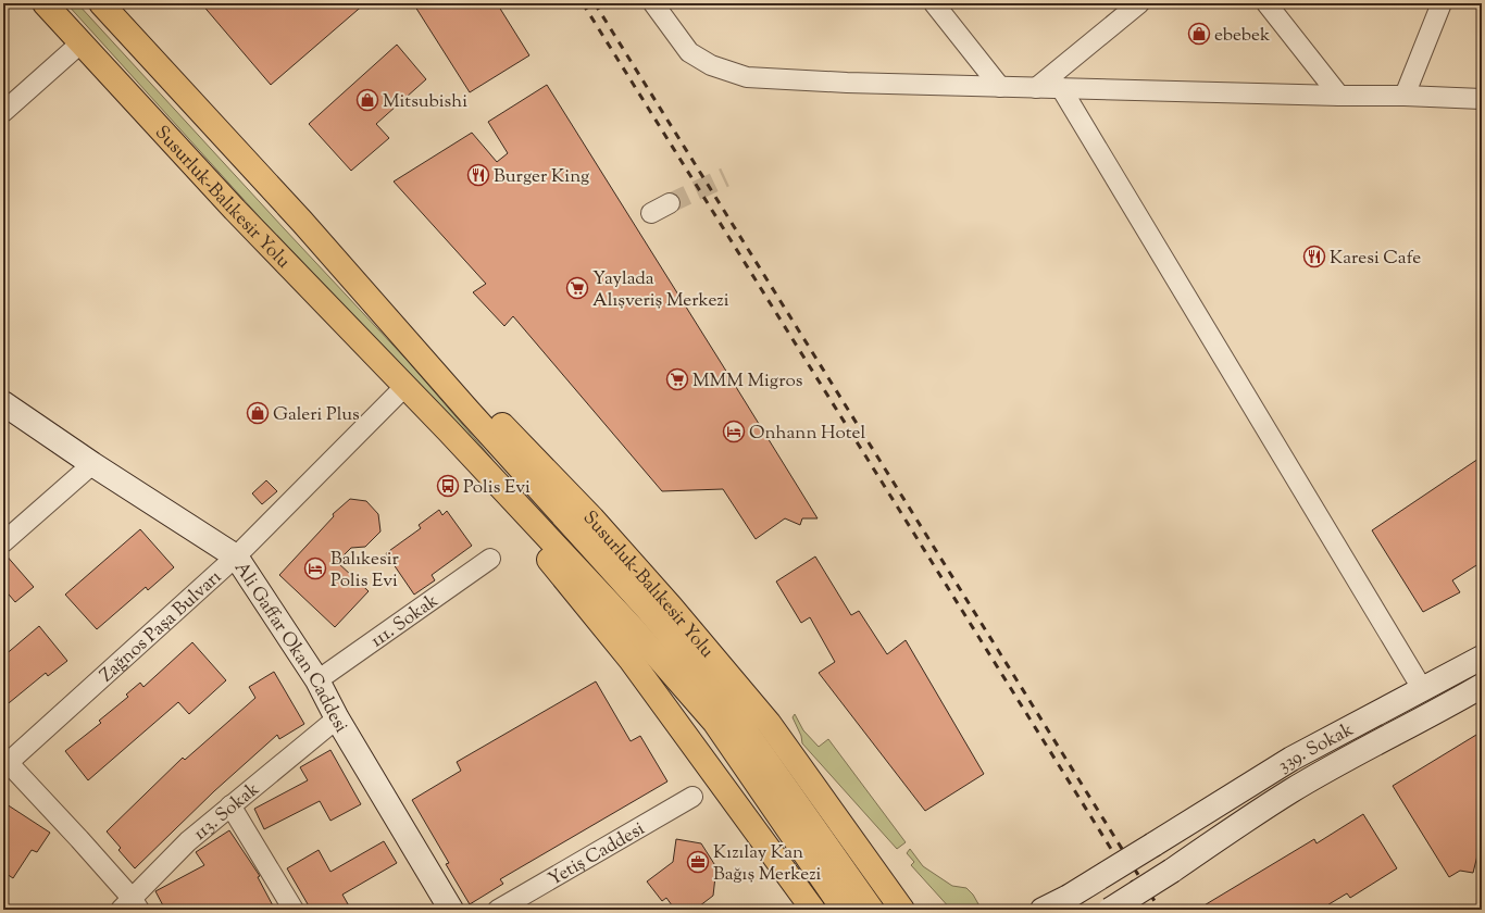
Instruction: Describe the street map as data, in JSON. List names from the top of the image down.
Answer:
{
  "streets": {
    "highway": ["Susurluk-Balıkesir Yolu"],
    "main road": ["Ali Gaffar Okan Caddesi", "339. Sokak"],
    "street": [
      "111. Sokak",
      "Zağnos Paşa Bulvarı",
      "113. Sokak",
      "Yetiş Caddesi"
    ]
  },
  "crossings": [
    ["Susurluk-Balıkesir Yolu", "Zağnos Paşa Bulvarı"],
    ["111. Sokak", "Ali Gaffar Okan Caddesi"],
    ["Zağnos Paşa Bulvarı", "Ali Gaffar Okan Caddesi"],
    ["Ali Gaffar Okan Caddesi", "113. Sokak"]
  ],
  "places": {
    "shop": ["ebebek", "Mitsubishi", "Galeri Plus"],
    "restaurant": ["Burger King", "Karesi Cafe"],
    "supermarket": ["Yaylada Alışveriş Merkezi", "MMM Migros"],
    "hotel": ["Onhann Hotel", "Balıkesir Polis Evi"],
    "bus stop": ["Polis Evi"],
    "office": ["Kızılay Kan Bağış Merkezi"]
  }
}
